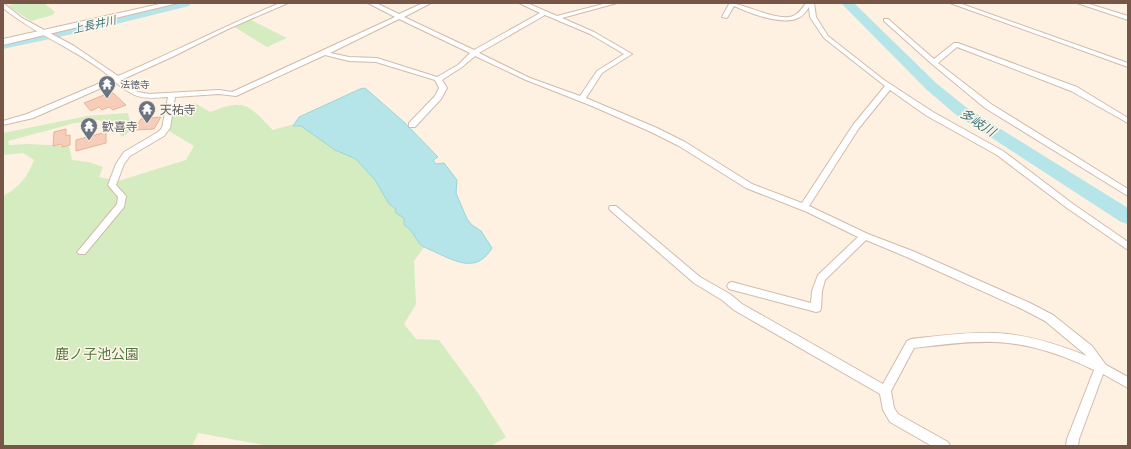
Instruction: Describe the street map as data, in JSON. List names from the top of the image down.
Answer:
{
  "water": ["上長井川", "多岐川"],
  "parks": ["鹿ノ子池公園"],
  "places": {
    "temple": ["法徳寺", "天祐寺", "歓喜寺"]
  }
}
